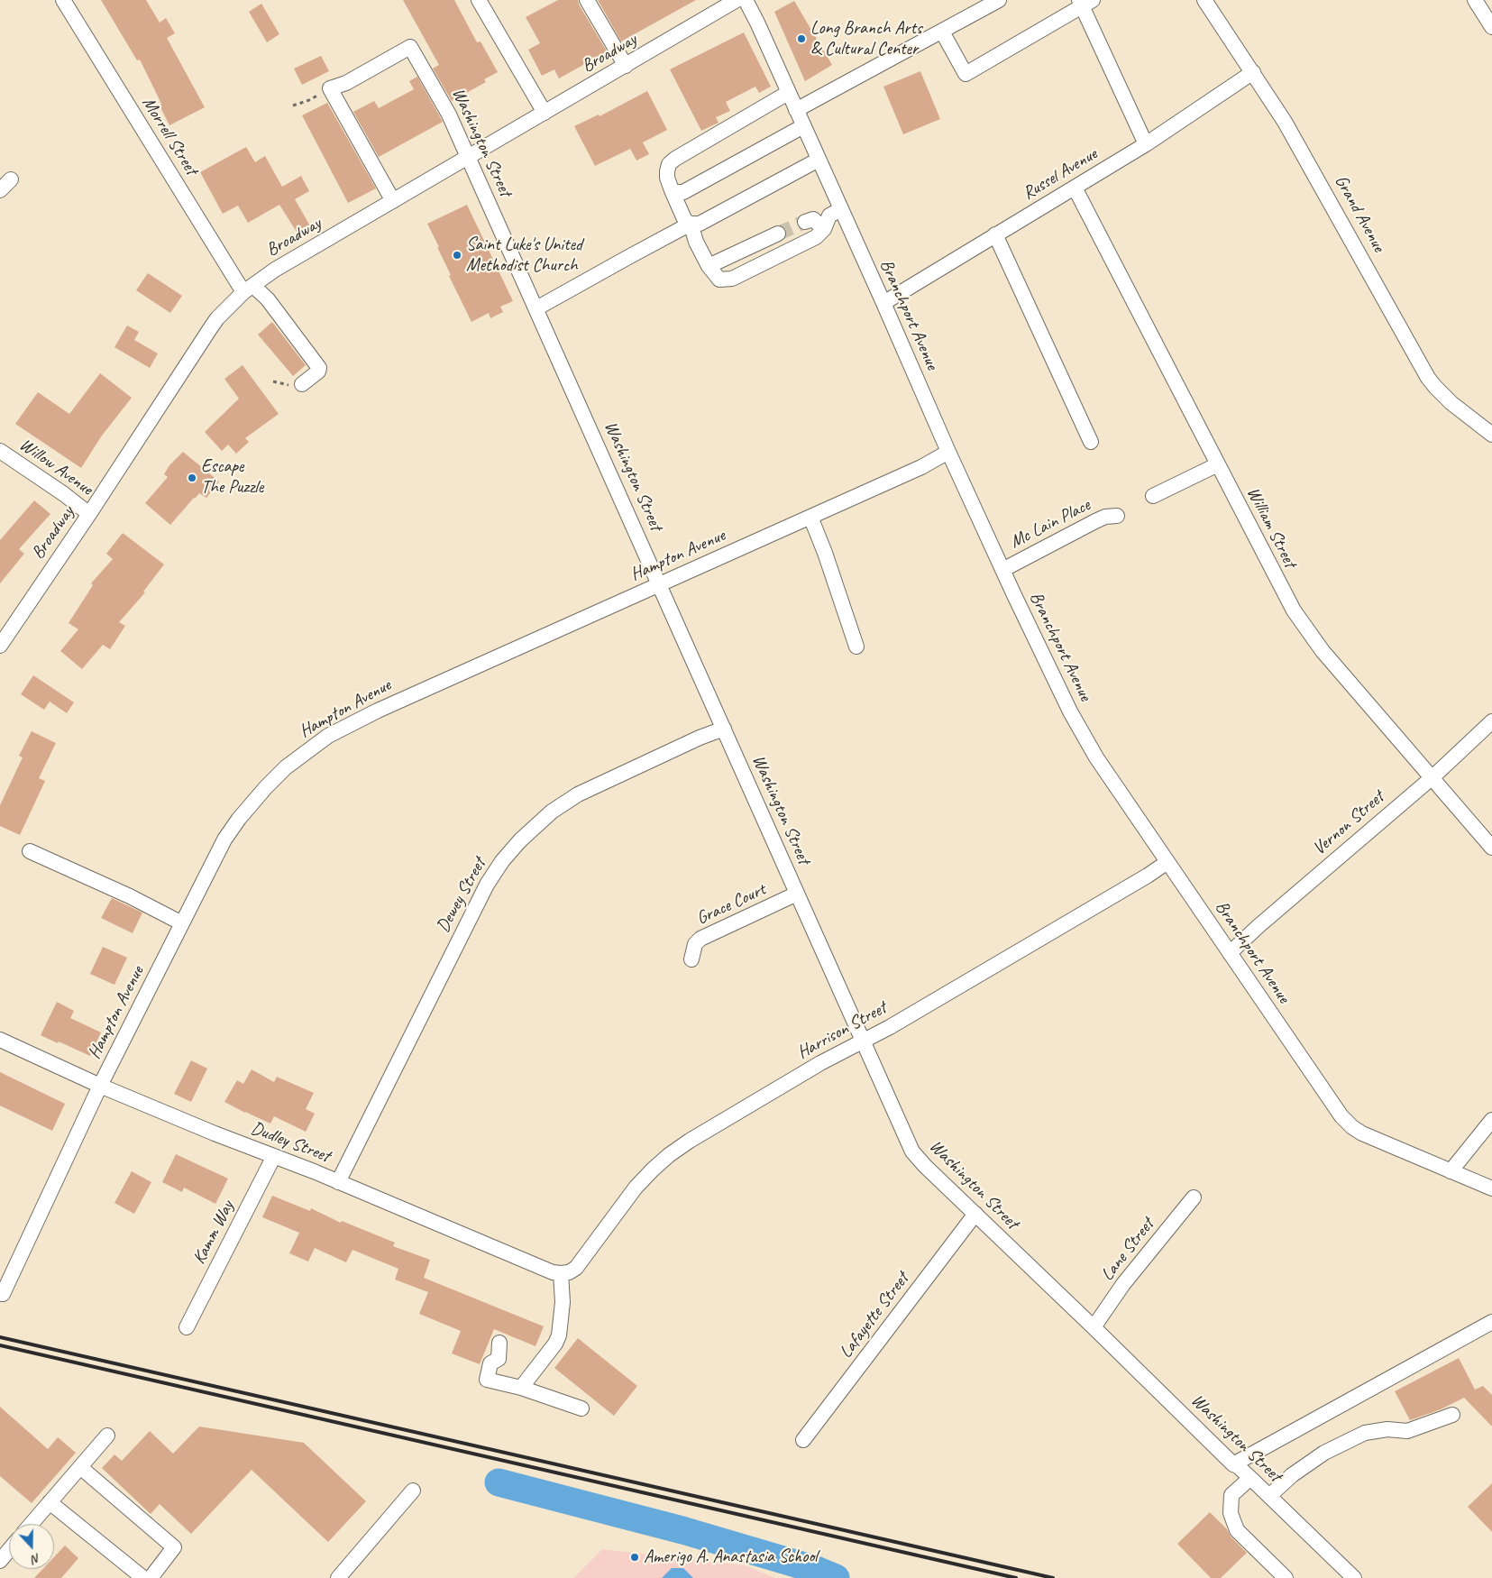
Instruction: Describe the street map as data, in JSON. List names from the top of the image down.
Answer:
{
  "streets": {
    "street": [
      "Broadway",
      "Morrell Street",
      "Washington Street",
      "Russel Avenue",
      "Grand Avenue",
      "Branchport Avenue",
      "Willow Avenue",
      "Mc Lain Place",
      "William Street",
      "Hampton Avenue",
      "Vernon Street",
      "Dewey Street",
      "Grace Court",
      "Harrison Street",
      "Dudley Street",
      "Kamm Way",
      "Lane Street",
      "Lafayette Street"
    ]
  },
  "crossings": [
    ["Broadway", "Morrell Street"],
    ["Broadway", "Washington Street"],
    ["Broadway", "Willow Avenue"],
    ["Washington Street", "Hampton Avenue"],
    ["Washington Street", "Dewey Street"],
    ["Washington Street", "Grace Court"],
    ["Washington Street", "Harrison Street"],
    ["Washington Street", "Lane Street"],
    ["Washington Street", "Lafayette Street"],
    ["Russel Avenue", "Grand Avenue"],
    ["Russel Avenue", "Branchport Avenue"],
    ["Russel Avenue", "William Street"],
    ["Branchport Avenue", "Mc Lain Place"],
    ["Branchport Avenue", "Hampton Avenue"],
    ["Branchport Avenue", "Vernon Street"],
    ["Branchport Avenue", "Harrison Street"],
    ["William Street", "Vernon Street"],
    ["Hampton Avenue", "Dudley Street"],
    ["Dewey Street", "Dudley Street"],
    ["Harrison Street", "Dudley Street"],
    ["Dudley Street", "Kamm Way"]
  ],
  "places": [
    "Long Branch Arts & Cultural Center",
    "Saint Luke's United Methodist Church",
    "Escape The Puzzle",
    "Amerigo A. Anastasia School"
  ],
  "north": "bottom"
}
